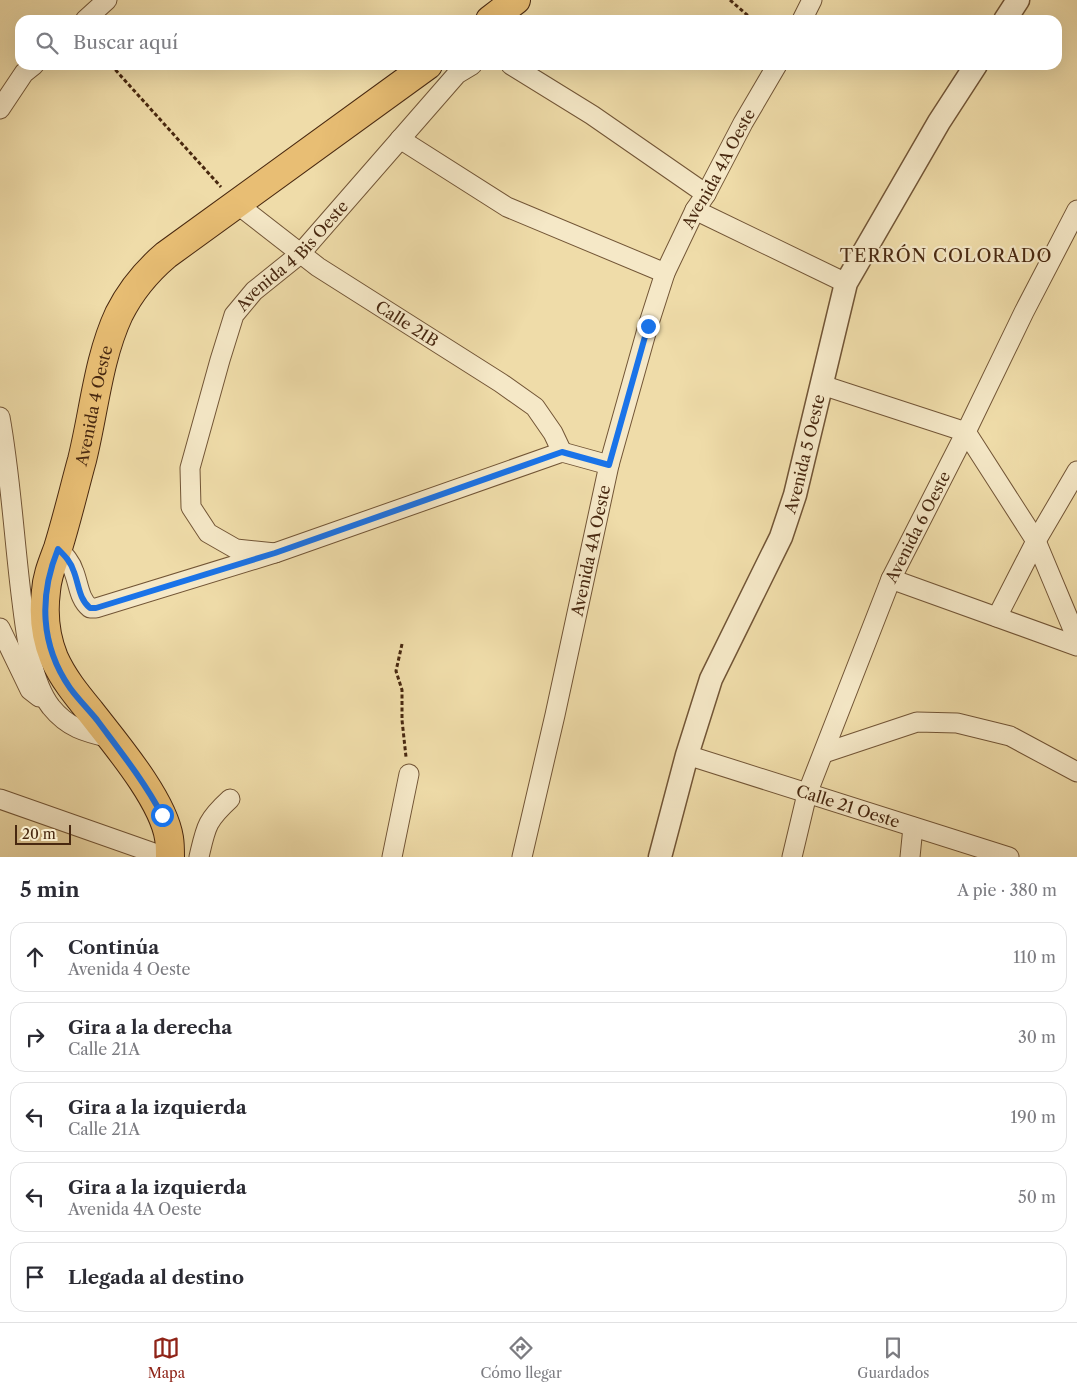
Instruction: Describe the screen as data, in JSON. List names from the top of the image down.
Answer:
{
  "streets": {
    "main road": ["Avenida 4 Oeste"],
    "street": [
      "Avenida 4A Oeste",
      "Avenida 4 Bis Oeste",
      "Calle 21B",
      "Avenida 5 Oeste",
      "Avenida 6 Oeste",
      "Calle 21 Oeste"
    ]
  },
  "crossings": [
    ["Avenida 4 Bis Oeste", "Calle 21B"],
    ["Calle 21B", "Avenida 4 Oeste"],
    ["Avenida 5 Oeste", "Calle 21 Oeste"],
    ["Avenida 6 Oeste", "Calle 21 Oeste"]
  ],
  "districts": ["TERRÓN COLORADO"],
  "scale_bar": "20 m",
  "page": {
    "search": "Buscar aquí",
    "scale": "20 m",
    "heading": ["5 min", "A pie · 380 m"],
    "list": [
      ["Continúa", "Avenida 4 Oeste", "110 m"],
      ["Gira a la derecha", "Calle 21A", "30 m"],
      ["Gira a la izquierda", "Calle 21A", "190 m"],
      ["Gira a la izquierda", "Avenida 4A Oeste", "50 m"],
      "Llegada al destino"
    ],
    "nav": ["Mapa", "Cómo llegar", "Guardados"]
  }
}
